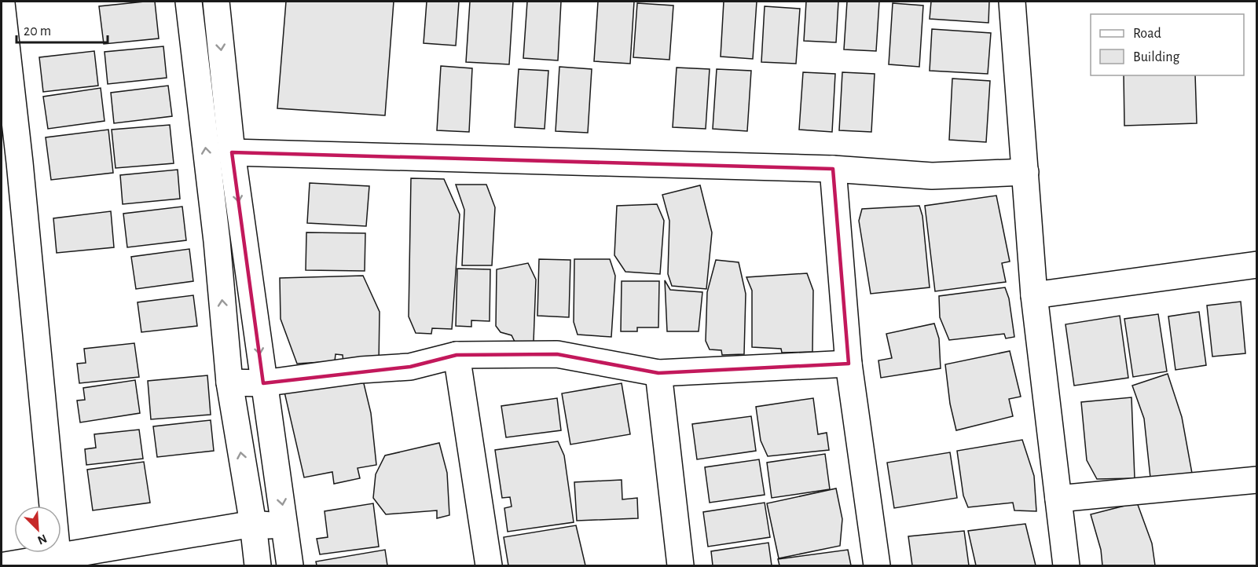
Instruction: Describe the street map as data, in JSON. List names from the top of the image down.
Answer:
{
  "legend": ["Road", "Building"],
  "scale_bar": "20 m",
  "north": "bottom right"
}
